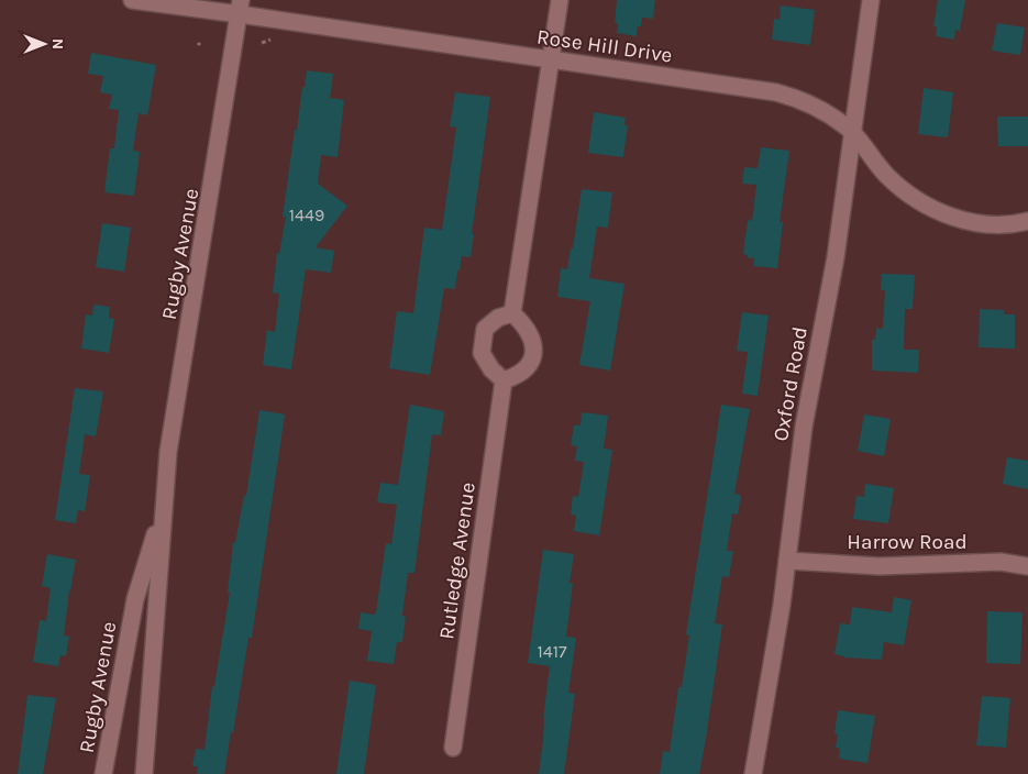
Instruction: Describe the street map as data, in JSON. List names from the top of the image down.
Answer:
{
  "streets": {
    "street": [
      "Rose Hill Drive",
      "Rugby Avenue",
      "Oxford Road",
      "Harrow Road",
      "Rutledge Avenue"
    ]
  },
  "crossings": [
    ["Rose Hill Drive", "Rugby Avenue"],
    ["Rose Hill Drive", "Oxford Road"],
    ["Oxford Road", "Harrow Road"]
  ],
  "house_numbers": ["1449", "1417"],
  "north": "right"
}
